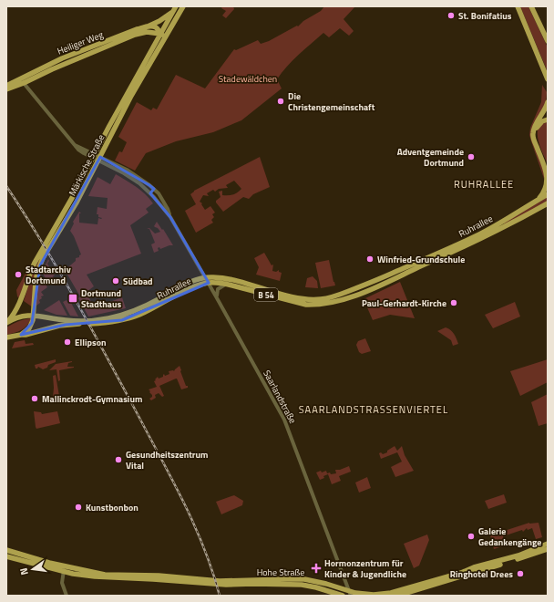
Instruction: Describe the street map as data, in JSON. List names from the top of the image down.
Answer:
{
  "streets": {
    "main road": [
      "Heiliger Weg",
      "Märkische Straße",
      "Ruhrallee",
      "B 54",
      "Hohe Straße"
    ],
    "street": ["Saarlandstraße"]
  },
  "crossings": [
    ["Heiliger Weg", "Märkische Straße"],
    ["Märkische Straße", "Ruhrallee"],
    ["Märkische Straße", "Saarlandstraße"],
    ["Ruhrallee", "Saarlandstraße"],
    ["Saarlandstraße", "Hohe Straße"]
  ],
  "districts": ["RUHRALLEE", "SAARLANDSTRASSENVIERTEL"],
  "parks": ["Stadewäldchen"],
  "places": {
    "other": [
      "St. Bonifatius",
      "Die Christengemeinschaft",
      "Adventgemeinde Dortmund",
      "Winfried-Grundschule",
      "Stadtarchiv Dortmund",
      "Südbad",
      "Paul-Gerhardt-Kirche",
      "Ellipson",
      "Mallinckrodt-Gymnasium",
      "Gesundheitszentrum Vital",
      "Kunstbonbon",
      "Galerie Gedankengänge",
      "Ringhotel Drees"
    ],
    "transit": ["Dortmund Stadthaus"],
    "health": ["Hormonzentrum für Kinder & Jugendliche"]
  },
  "north": "left"
}
